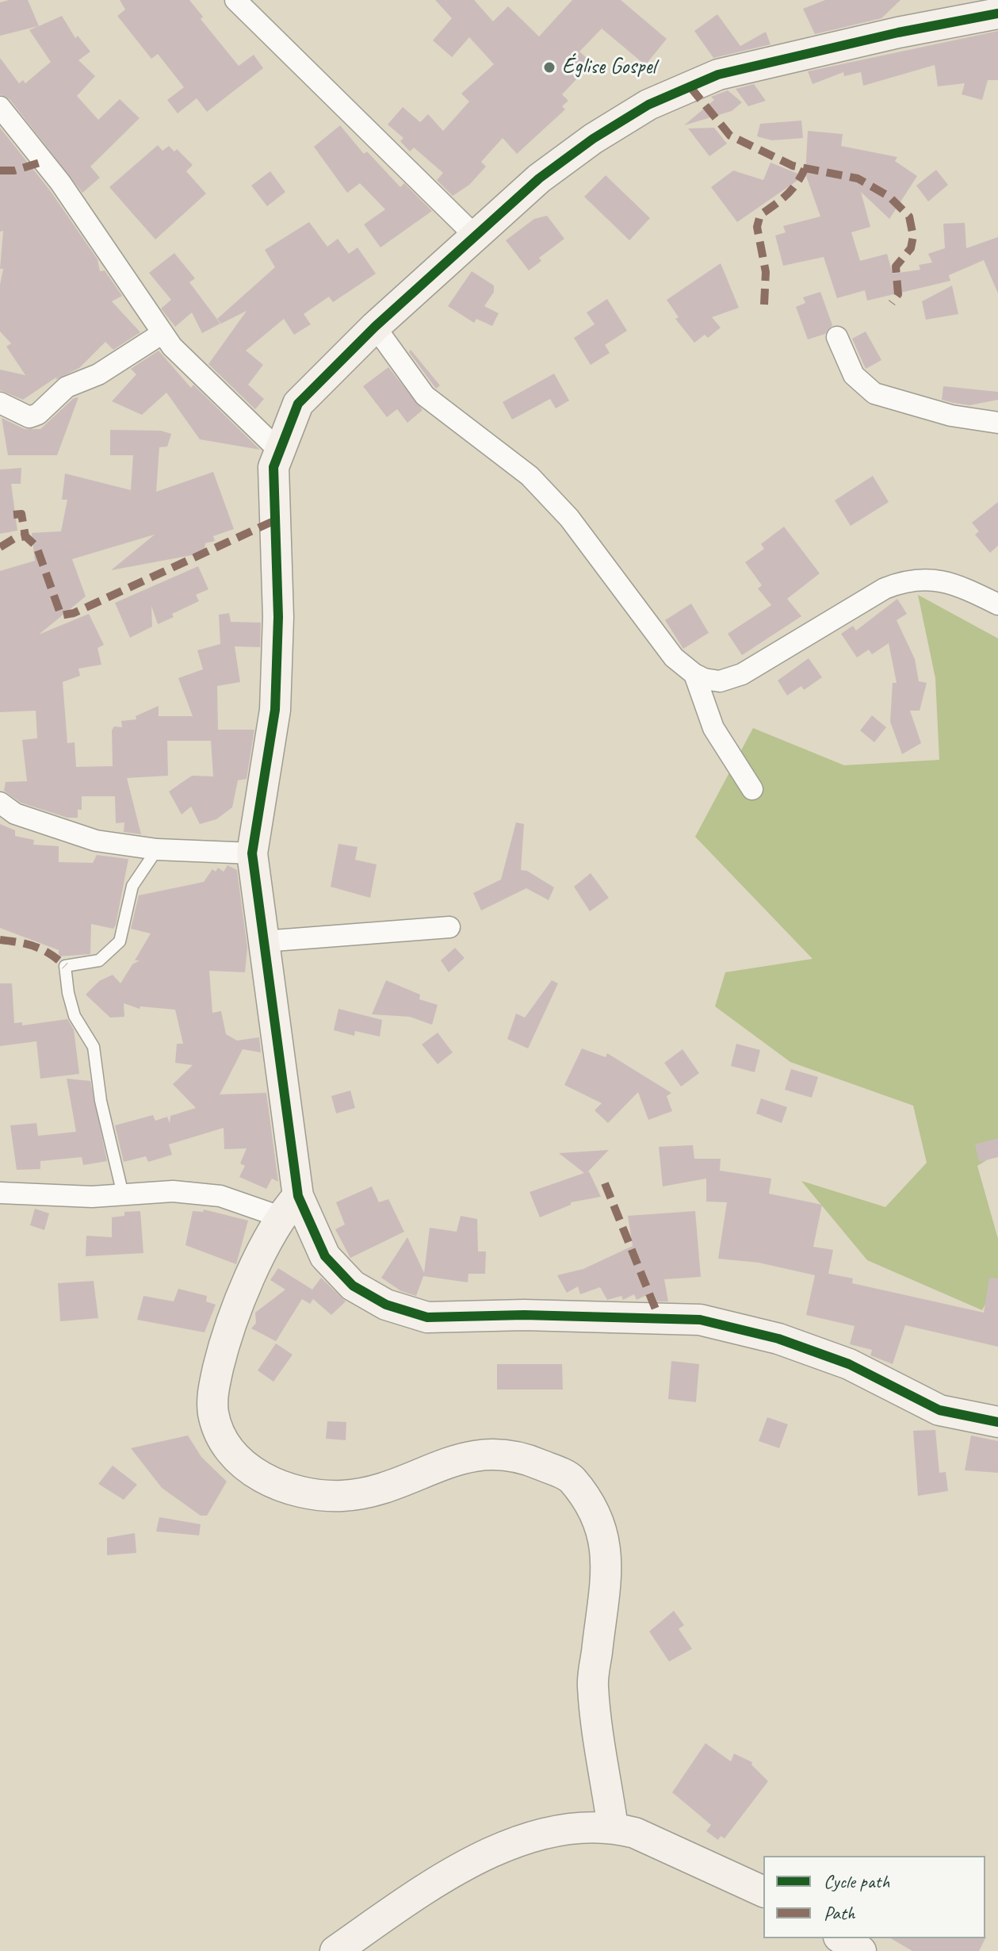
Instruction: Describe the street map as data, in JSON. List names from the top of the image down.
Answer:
{
  "places": ["Église Gospel"],
  "legend": ["Cycle path", "Path"]
}
